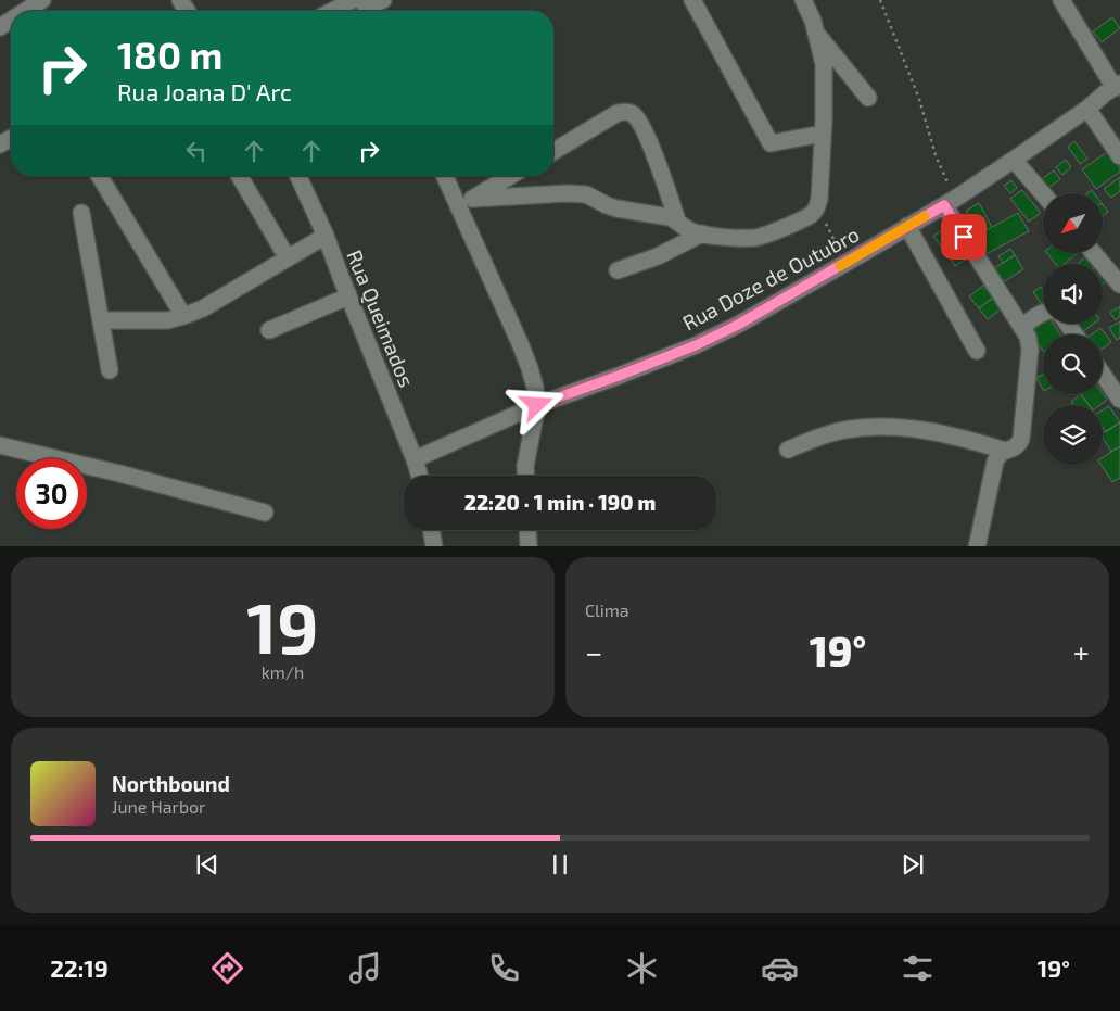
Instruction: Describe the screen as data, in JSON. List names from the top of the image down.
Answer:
{
  "streets": {
    "street": ["Rua Doze de Outubro", "Rua Queimados"]
  },
  "crossings": [
    ["Rua Doze de Outubro", "Rua Queimados"]
  ],
  "north": "bottom left",
  "page": {
    "turn": ["180 m", "Rua Joana D' Arc"],
    "limit": "30",
    "trip": "22:20 · 1 min · 190 m",
    "tile": [
      ["19", "km/h"],
      "Clima"
    ],
    "heat": ["−", "19°", "+"],
    "song": ["Northbound", "June Harbor"],
    "tabs": ["22:19", "19°"]
  }
}
